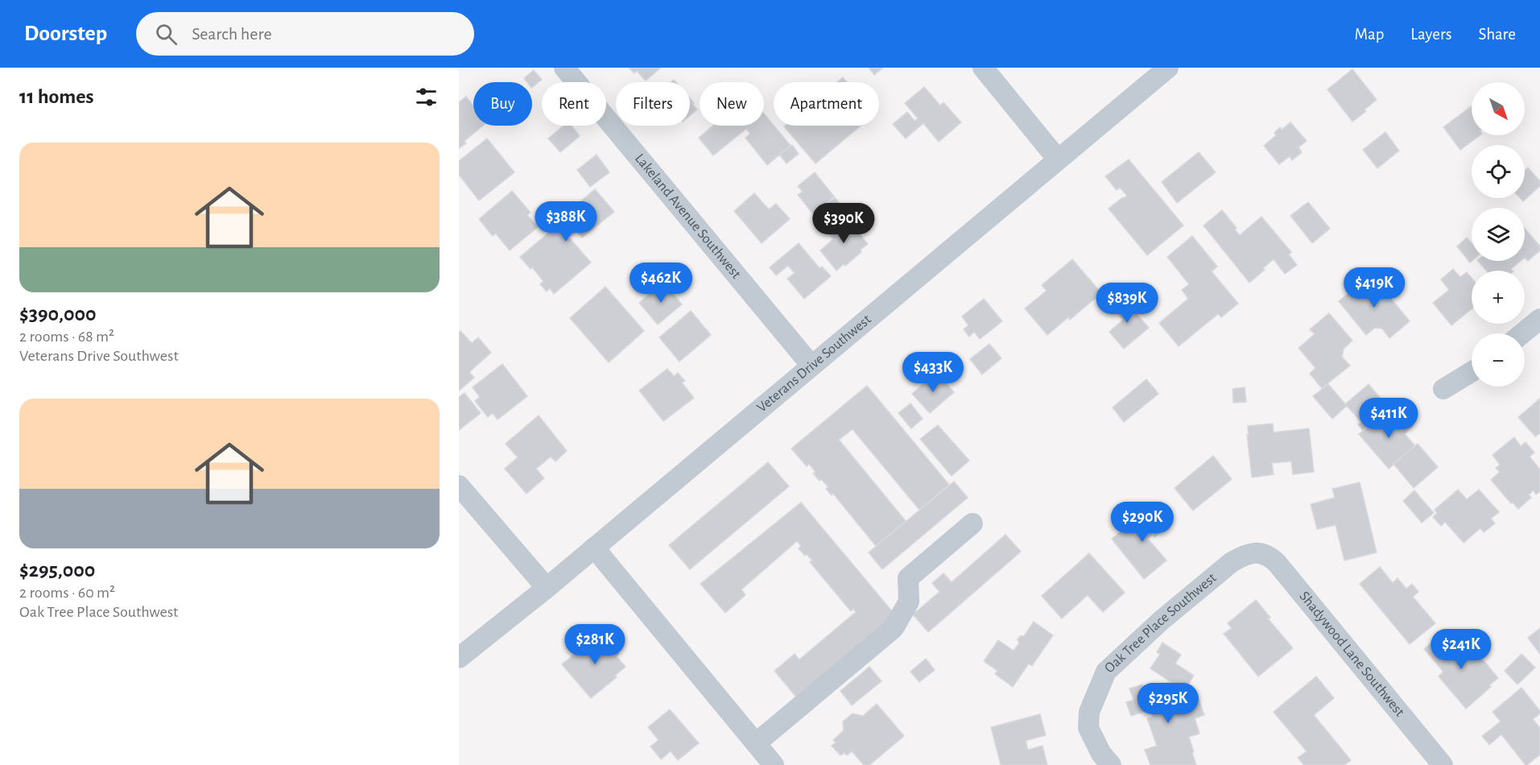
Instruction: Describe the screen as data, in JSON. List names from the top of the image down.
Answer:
{
  "streets": {
    "street": [
      "Lakeland Avenue Southwest",
      "Veterans Drive Southwest",
      "Oak Tree Place Southwest",
      "Shadywood Lane Southwest"
    ]
  },
  "crossings": [
    ["Lakeland Avenue Southwest", "Veterans Drive Southwest"],
    ["Oak Tree Place Southwest", "Shadywood Lane Southwest"]
  ],
  "north": "bottom right",
  "page": {
    "header": "Doorstep",
    "search": "Search here",
    "nav": ["Map", "Layers", "Share"],
    "heading": "11 homes",
    "map_buttons": ["+", "−"],
    "chip": [
      "Buy",
      "Rent",
      "Filters",
      "New",
      "Apartment"
    ],
    "list": [
      {
        "name": "$390,000",
        "note": "2 rooms · 68 m² · Veterans Drive Southwest"
      },
      {
        "name": "$295,000",
        "note": "2 rooms · 60 m² · Oak Tree Place Southwest"
      }
    ],
    "price": [
      "$388K",
      "$390K",
      "$462K",
      "$419K",
      "$839K",
      "$433K",
      "$411K",
      "$290K",
      "$281K",
      "$241K",
      "$295K"
    ]
  }
}
